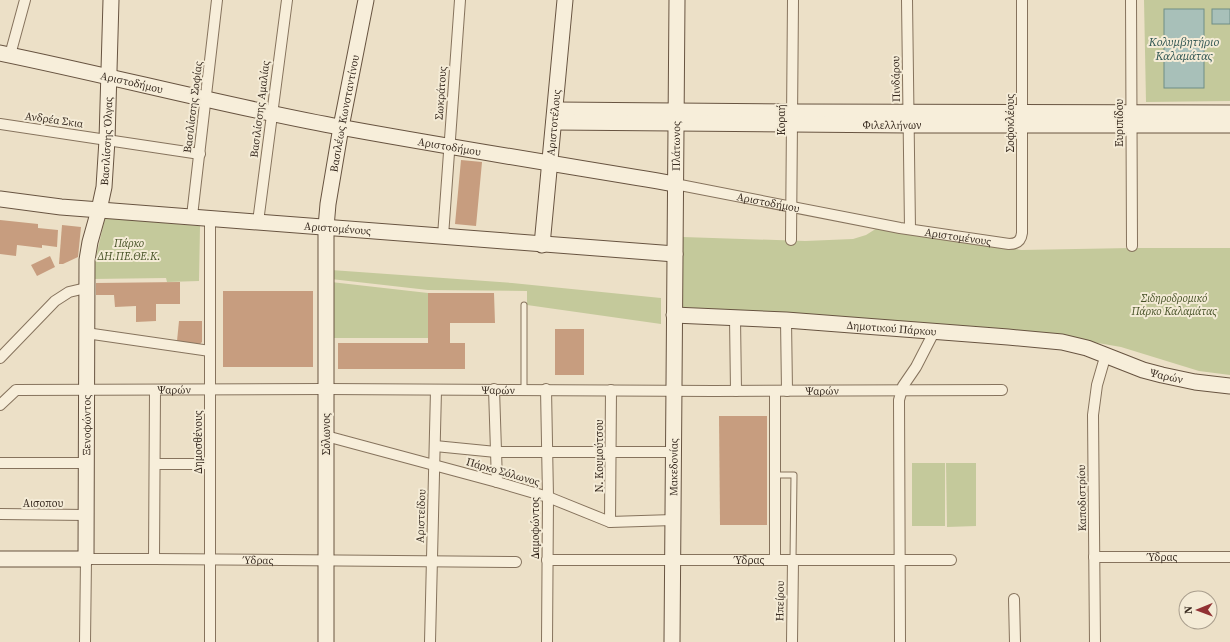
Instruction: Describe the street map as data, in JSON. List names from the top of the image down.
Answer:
{
  "streets": {
    "street": [
      "Πινδάρου",
      "Αριστοδήμου",
      "Σωκράτους",
      "Βασιλίσσης Σοφίας",
      "Βασιλίσσης Αμαλίας",
      "Βασιλέως Κωνσταντίνου",
      "Ανδρέα Σκια",
      "Κοραή",
      "Αριστοτέλους",
      "Σοφοκλέους",
      "Ευριπίδου",
      "Φιλελλήνων",
      "Βασιλίσσης Όλγας",
      "Πλάτωνος",
      "Αριστομένους",
      "Δημοτικού Πάρκου",
      "Ψαρών",
      "Ξενοφώντος",
      "Σόλωνος",
      "Δημοσθένους",
      "Ν. Κουμούτσου",
      "Μακεδονίας",
      "Πάρκο Σόλωνος",
      "Καποδιστρίου",
      "Αισοπου",
      "Αριστείδου",
      "Δαμοφώντος",
      "Ύδρας",
      "Ηπείρου"
    ]
  },
  "crossings": [
    ["Πινδάρου", "Αριστοδήμου"],
    ["Πινδάρου", "Φιλελλήνων"],
    ["Πινδάρου", "Αριστομένους"],
    ["Αριστοδήμου", "Σωκράτους"],
    ["Αριστοδήμου", "Βασιλίσσης Σοφίας"],
    ["Αριστοδήμου", "Βασιλίσσης Αμαλίας"],
    ["Αριστοδήμου", "Βασιλέως Κωνσταντίνου"],
    ["Αριστοδήμου", "Κοραή"],
    ["Αριστοδήμου", "Αριστοτέλους"],
    ["Αριστοδήμου", "Βασιλίσσης Όλγας"],
    ["Αριστοδήμου", "Πλάτωνος"],
    ["Αριστοδήμου", "Αριστομένους"],
    ["Σωκράτους", "Αριστομένους"],
    ["Βασιλίσσης Σοφίας", "Ανδρέα Σκια"],
    ["Βασιλίσσης Σοφίας", "Αριστομένους"],
    ["Βασιλίσσης Αμαλίας", "Αριστομένους"],
    ["Βασιλέως Κωνσταντίνου", "Αριστομένους"],
    ["Βασιλέως Κωνσταντίνου", "Σόλωνος"],
    ["Ανδρέα Σκια", "Βασιλίσσης Όλγας"],
    ["Κοραή", "Φιλελλήνων"],
    ["Αριστοτέλους", "Φιλελλήνων"],
    ["Αριστοτέλους", "Αριστομένους"],
    ["Σοφοκλέους", "Φιλελλήνων"],
    ["Σοφοκλέους", "Αριστομένους"],
    ["Ευριπίδου", "Φιλελλήνων"],
    ["Φιλελλήνων", "Πλάτωνος"],
    ["Βασιλίσσης Όλγας", "Αριστομένους"],
    ["Βασιλίσσης Όλγας", "Ξενοφώντος"],
    ["Πλάτωνος", "Αριστομένους"],
    ["Πλάτωνος", "Μακεδονίας"],
    ["Αριστομένους", "Ξενοφώντος"],
    ["Αριστομένους", "Σόλωνος"],
    ["Αριστομένους", "Δημοσθένους"],
    ["Δημοτικού Πάρκου", "Ψαρών"],
    ["Δημοτικού Πάρκου", "Μακεδονίας"],
    ["Δημοτικού Πάρκου", "Καποδιστρίου"],
    ["Ψαρών", "Ξενοφώντος"],
    ["Ψαρών", "Σόλωνος"],
    ["Ψαρών", "Δημοσθένους"],
    ["Ψαρών", "Ν. Κουμούτσου"],
    ["Ψαρών", "Μακεδονίας"],
    ["Ψαρών", "Καποδιστρίου"],
    ["Ψαρών", "Αριστείδου"],
    ["Ψαρών", "Δαμοφώντος"],
    ["Ξενοφώντος", "Αισοπου"],
    ["Ξενοφώντος", "Ύδρας"],
    ["Σόλωνος", "Πάρκο Σόλωνος"],
    ["Σόλωνος", "Ύδρας"],
    ["Δημοσθένους", "Ύδρας"],
    ["Ν. Κουμούτσου", "Πάρκο Σόλωνος"],
    ["Μακεδονίας", "Πάρκο Σόλωνος"],
    ["Μακεδονίας", "Ύδρας"],
    ["Πάρκο Σόλωνος", "Αριστείδου"],
    ["Πάρκο Σόλωνος", "Δαμοφώντος"],
    ["Καποδιστρίου", "Ύδρας"],
    ["Αριστείδου", "Ύδρας"],
    ["Δαμοφώντος", "Ύδρας"],
    ["Ύδρας", "Ηπείρου"]
  ],
  "water": ["Κολυμβητήριο Καλαμάτας"],
  "parks": ["Πάρκο ΔΗ.ΠΕ.ΘΕ.Κ.", "Σιδηροδρομικό Πάρκο Καλαμάτας"],
  "north": "left"
}
